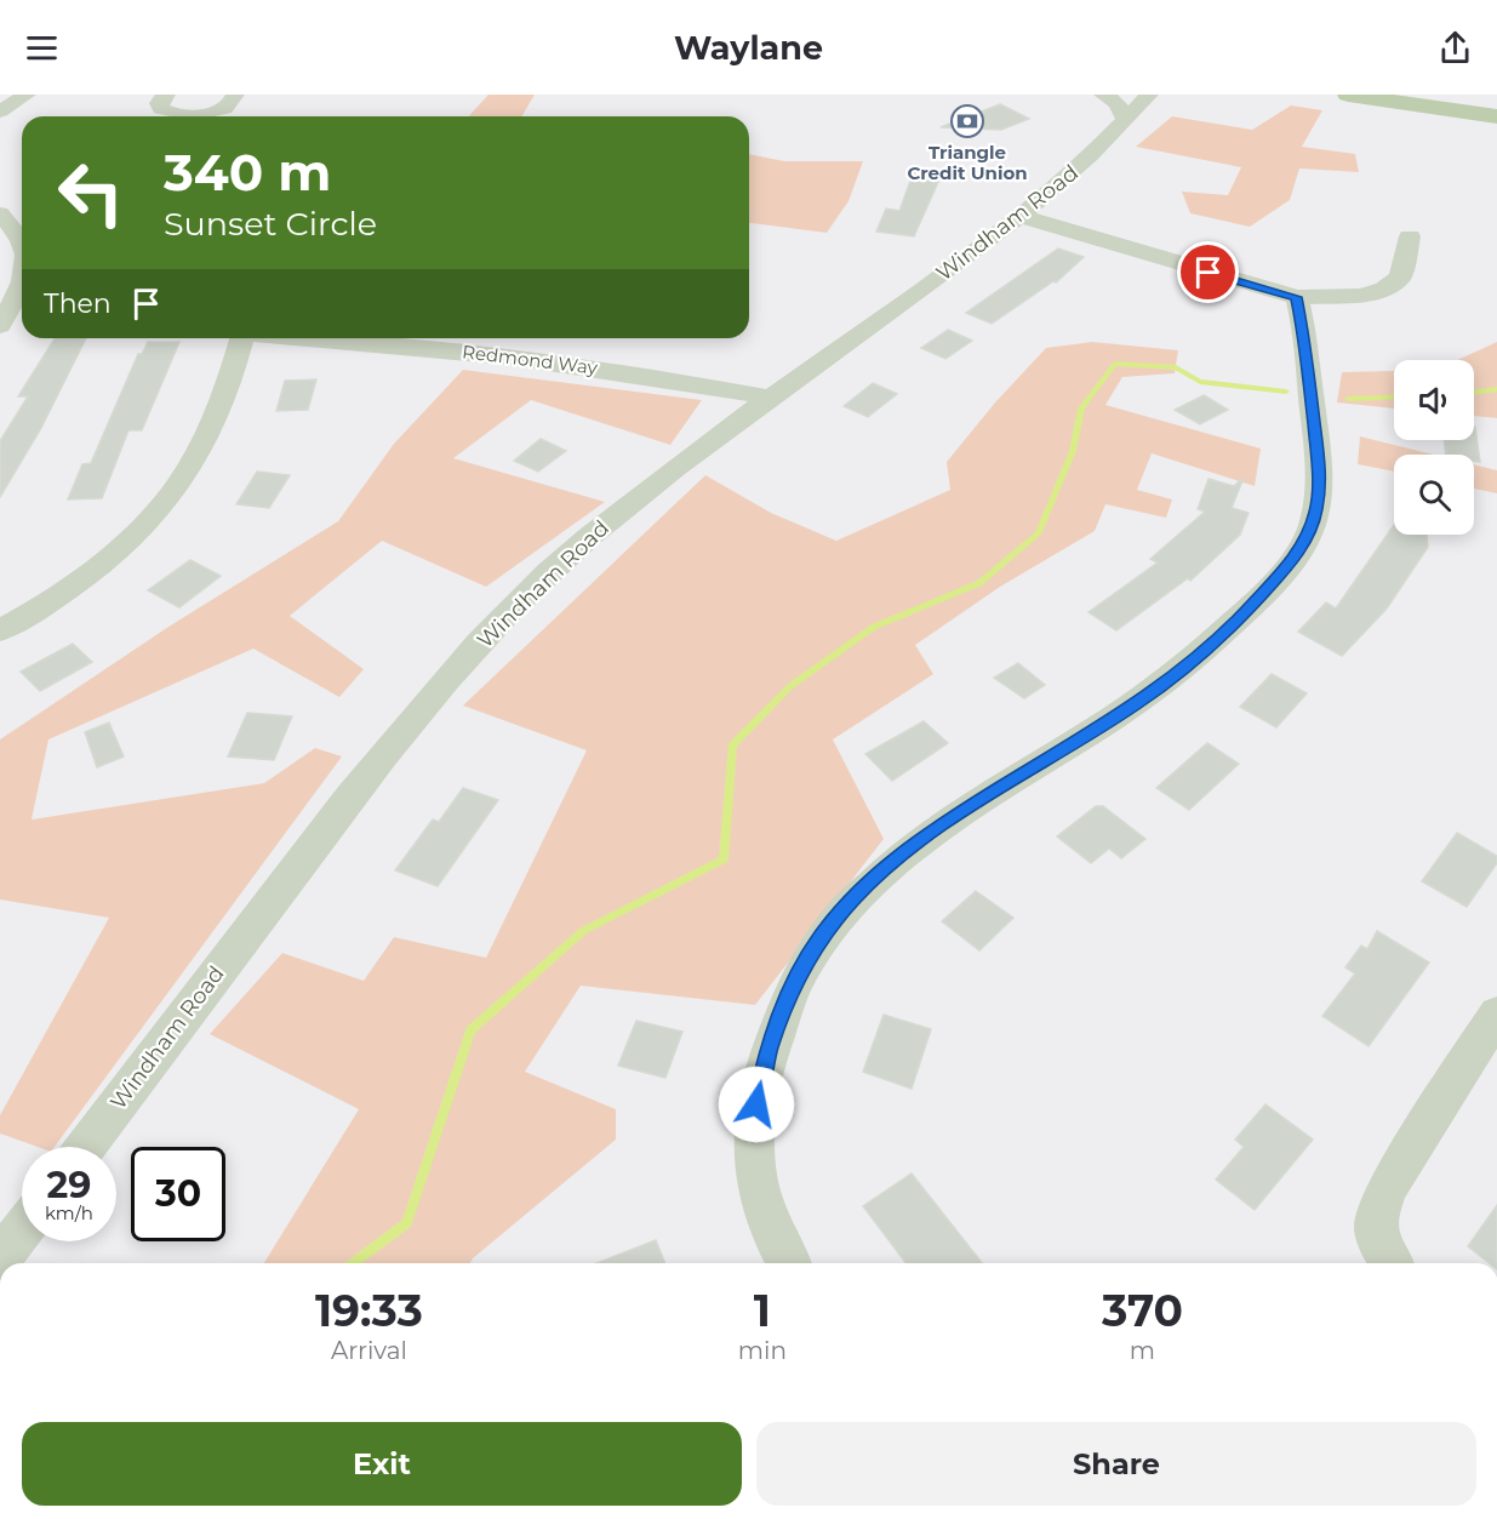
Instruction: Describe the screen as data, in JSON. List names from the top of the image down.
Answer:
{
  "streets": {
    "street": ["Windham Road", "Redmond Way"]
  },
  "crossings": [
    ["Windham Road", "Redmond Way"]
  ],
  "places": {
    "bank": ["Triangle Credit Union"]
  },
  "page": {
    "header": "Waylane",
    "turn": ["340 m", "Sunset Circle"],
    "then": "Then",
    "speed": "29 km/h",
    "limit": "30",
    "eta": [
      "19:33",
      "Arrival",
      "1",
      "min",
      "370",
      "m"
    ],
    "buttons": ["Exit", "Share"]
  }
}
